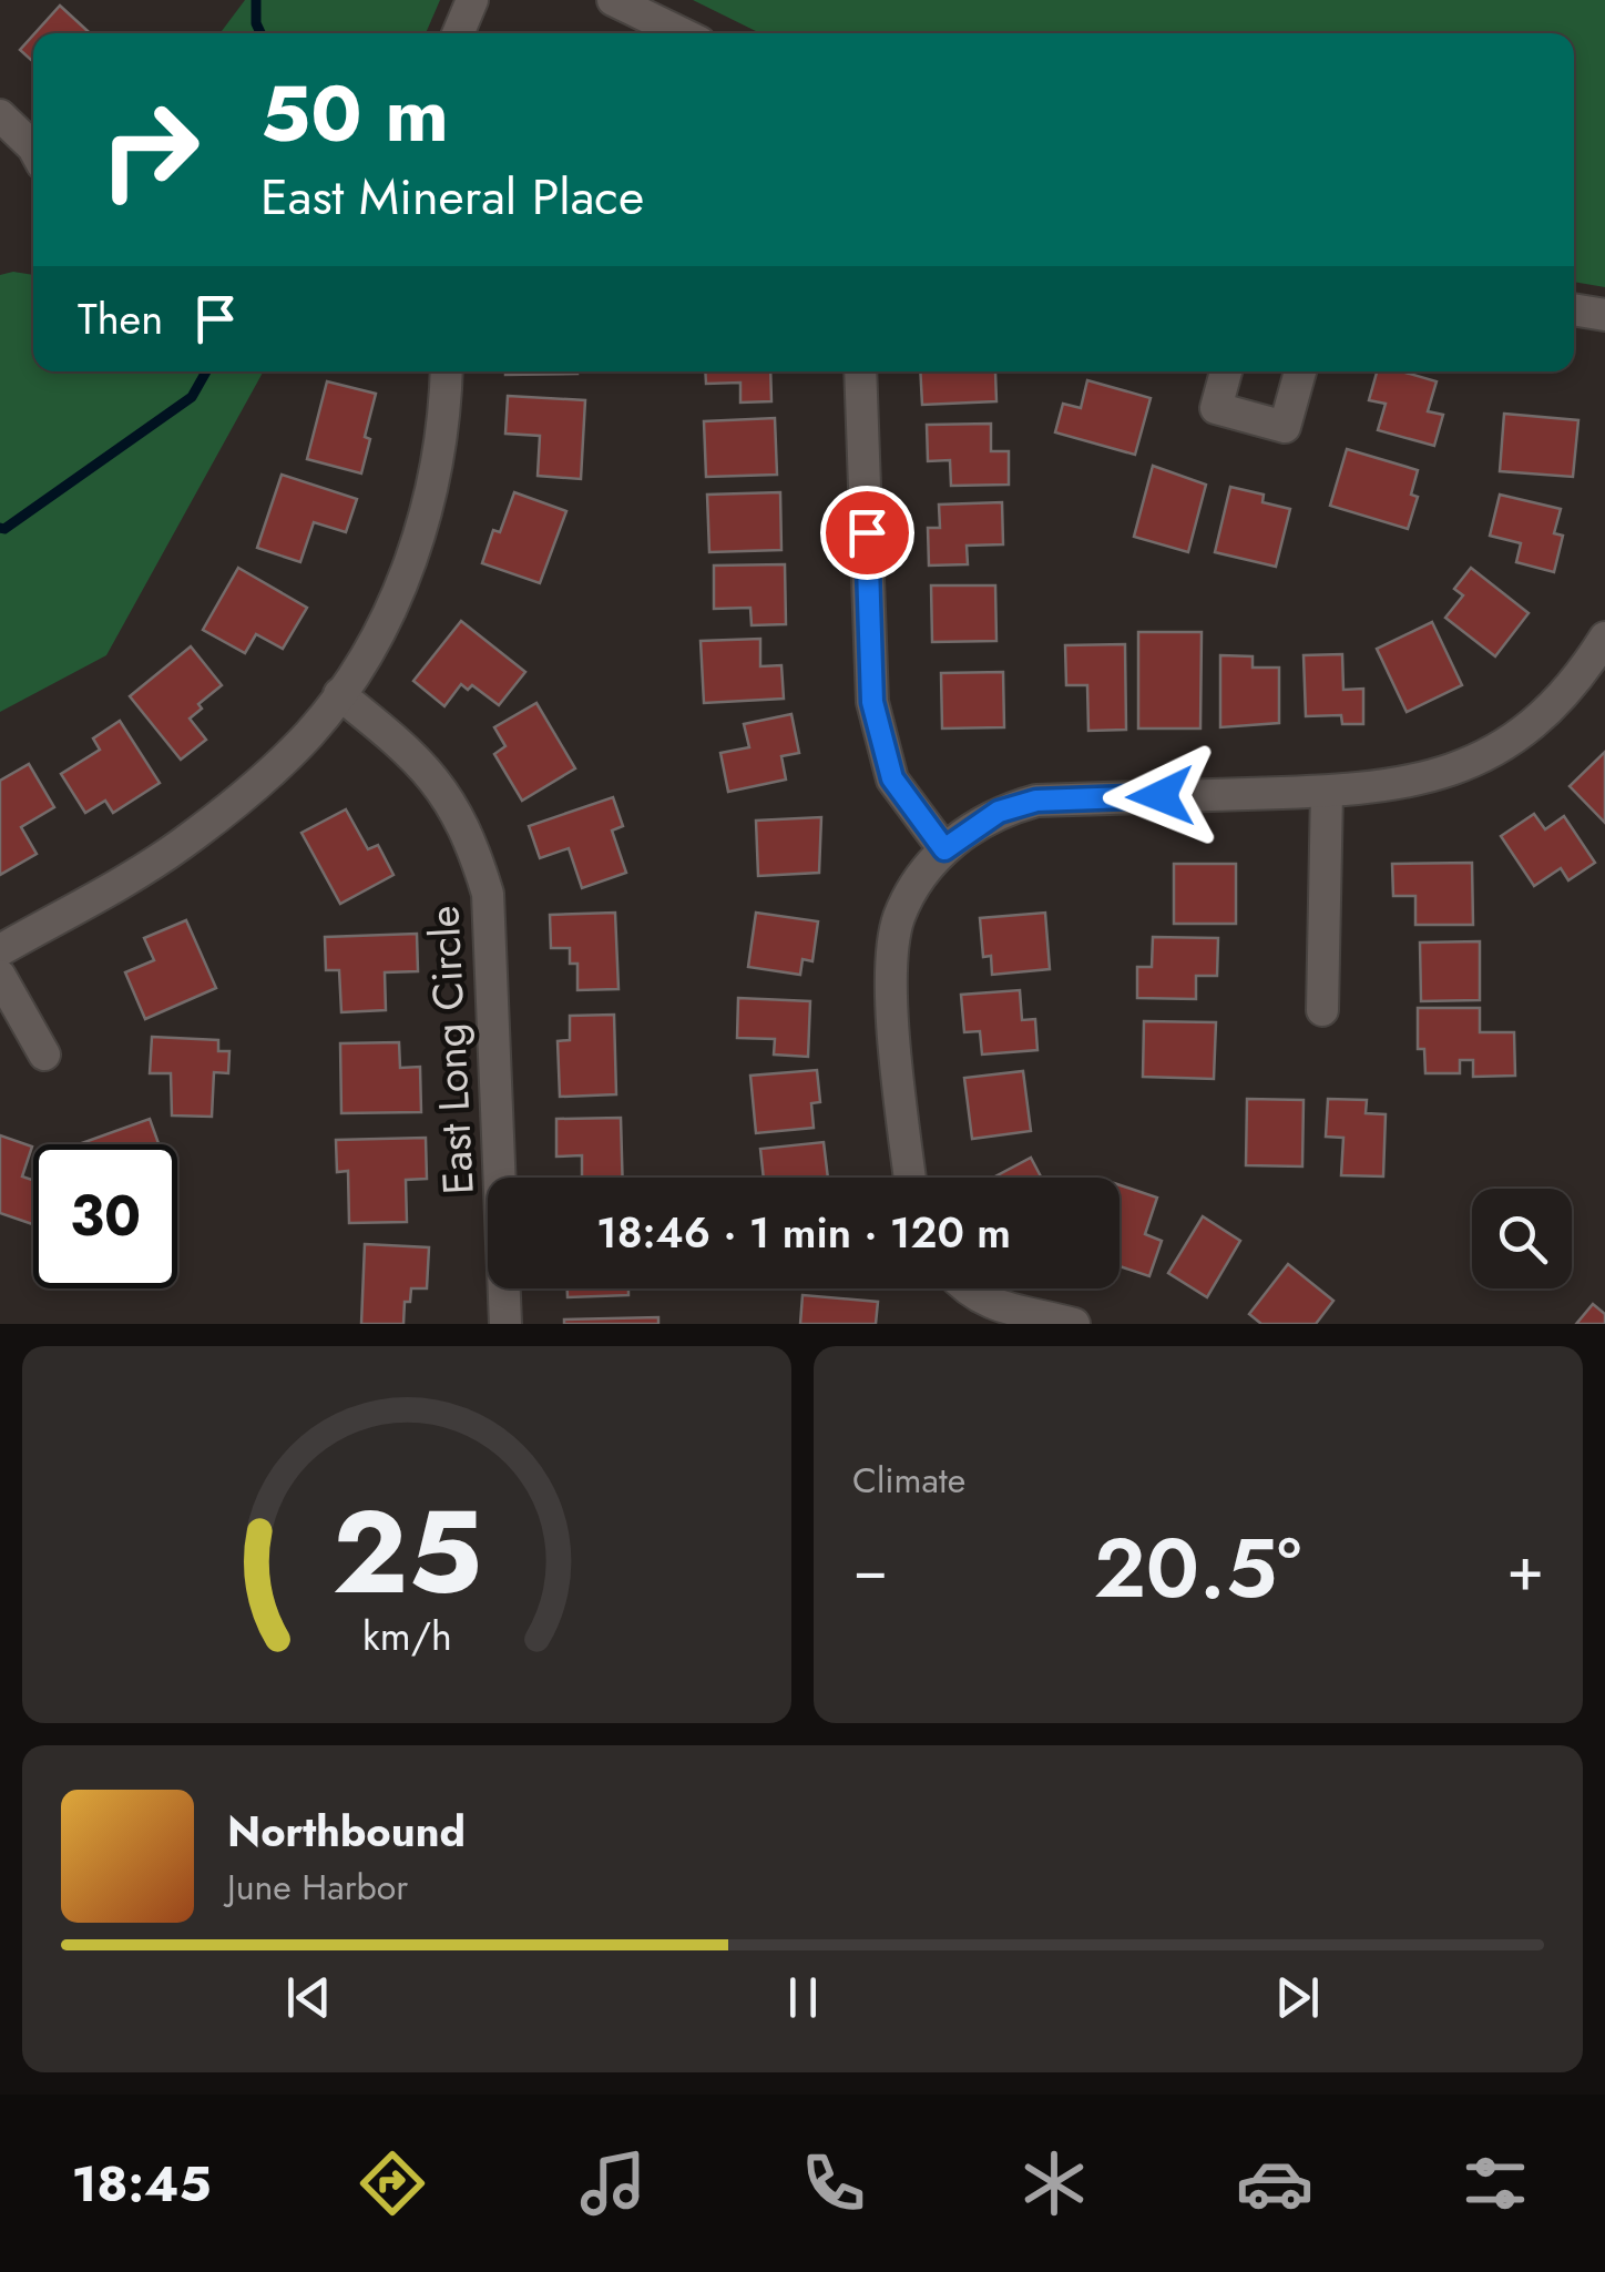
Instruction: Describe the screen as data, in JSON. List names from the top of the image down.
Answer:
{
  "streets": {
    "street": ["East Long Circle"]
  },
  "page": {
    "turn": ["50 m", "East Mineral Place"],
    "then": "Then",
    "limit": "30",
    "trip": "18:46 · 1 min · 120 m",
    "tile": "Climate",
    "heat": ["−", "20.5°", "+"],
    "song": ["Northbound", "June Harbor"],
    "tabs": "18:45",
    "gauge": ["25", "km/h"]
  }
}
